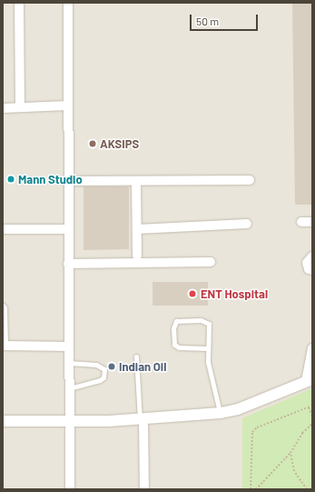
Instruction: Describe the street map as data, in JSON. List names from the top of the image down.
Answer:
{
  "places": [
    "AKSIPS",
    "Mann Studio",
    "ENT Hospital",
    "Indian Oil"
  ],
  "scale_bar": "50 m"
}
